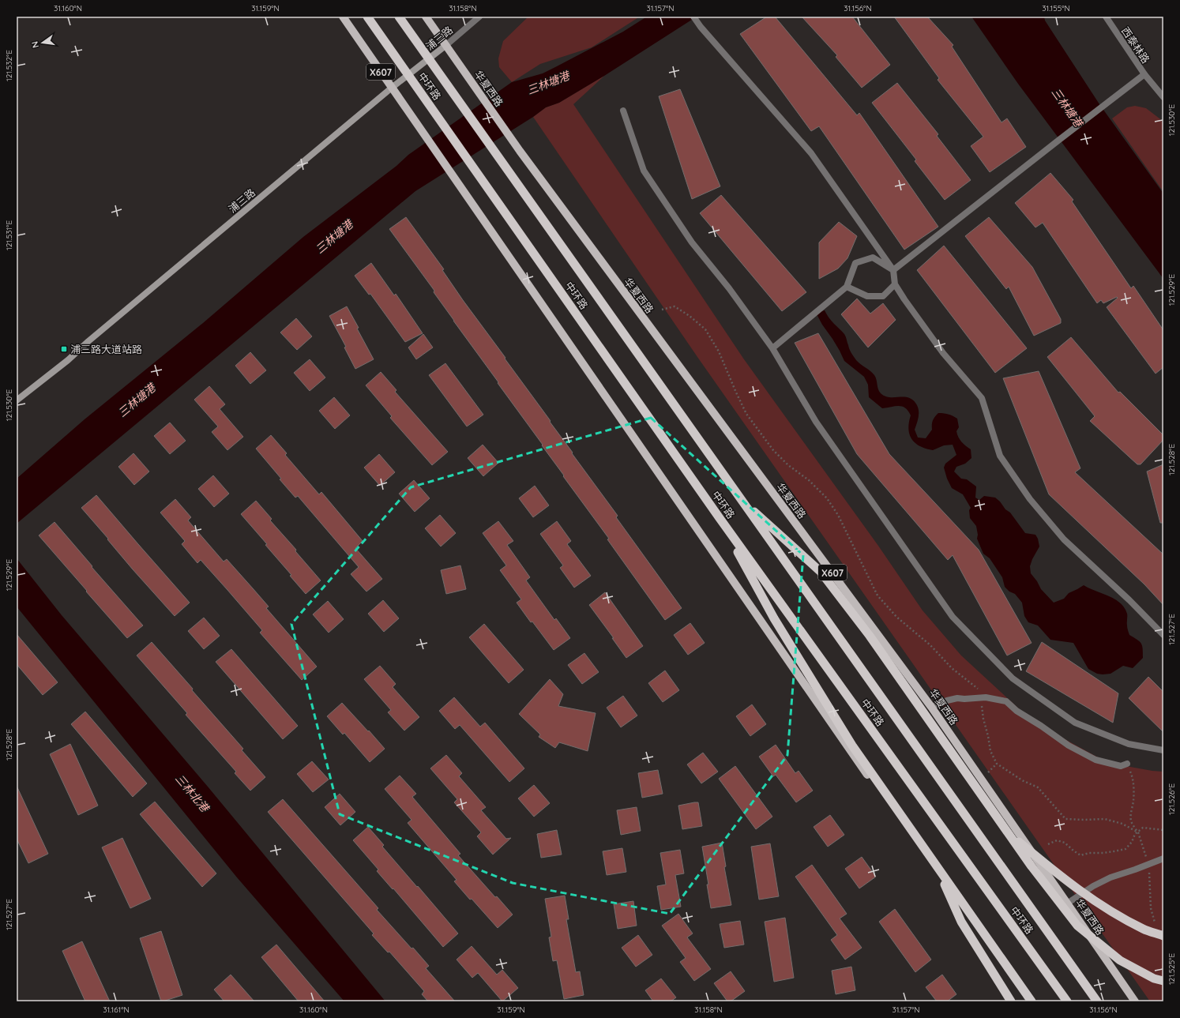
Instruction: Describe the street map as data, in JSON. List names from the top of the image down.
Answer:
{
  "streets": {
    "highway": ["中环路"],
    "main road": ["浦三路", "X607", "华夏西路"],
    "street": ["西泰林路"]
  },
  "crossings": [
    ["浦三路", "X607"],
    ["浦三路", "华夏西路"]
  ],
  "water": ["三林塘港", "三林北港"],
  "places": {
    "transit": ["浦三路大道站路"]
  },
  "north": "left",
  "coordinates": [
    "31.160°N",
    "31.159°N",
    "31.158°N",
    "31.157°N",
    "31.156°N",
    "31.155°N",
    "121.532°E",
    "121.530°E",
    "121.531°E",
    "121.529°E",
    "121.528°E",
    "121.527°E",
    "121.526°E",
    "121.525°E",
    "31.161°N"
  ]
}
